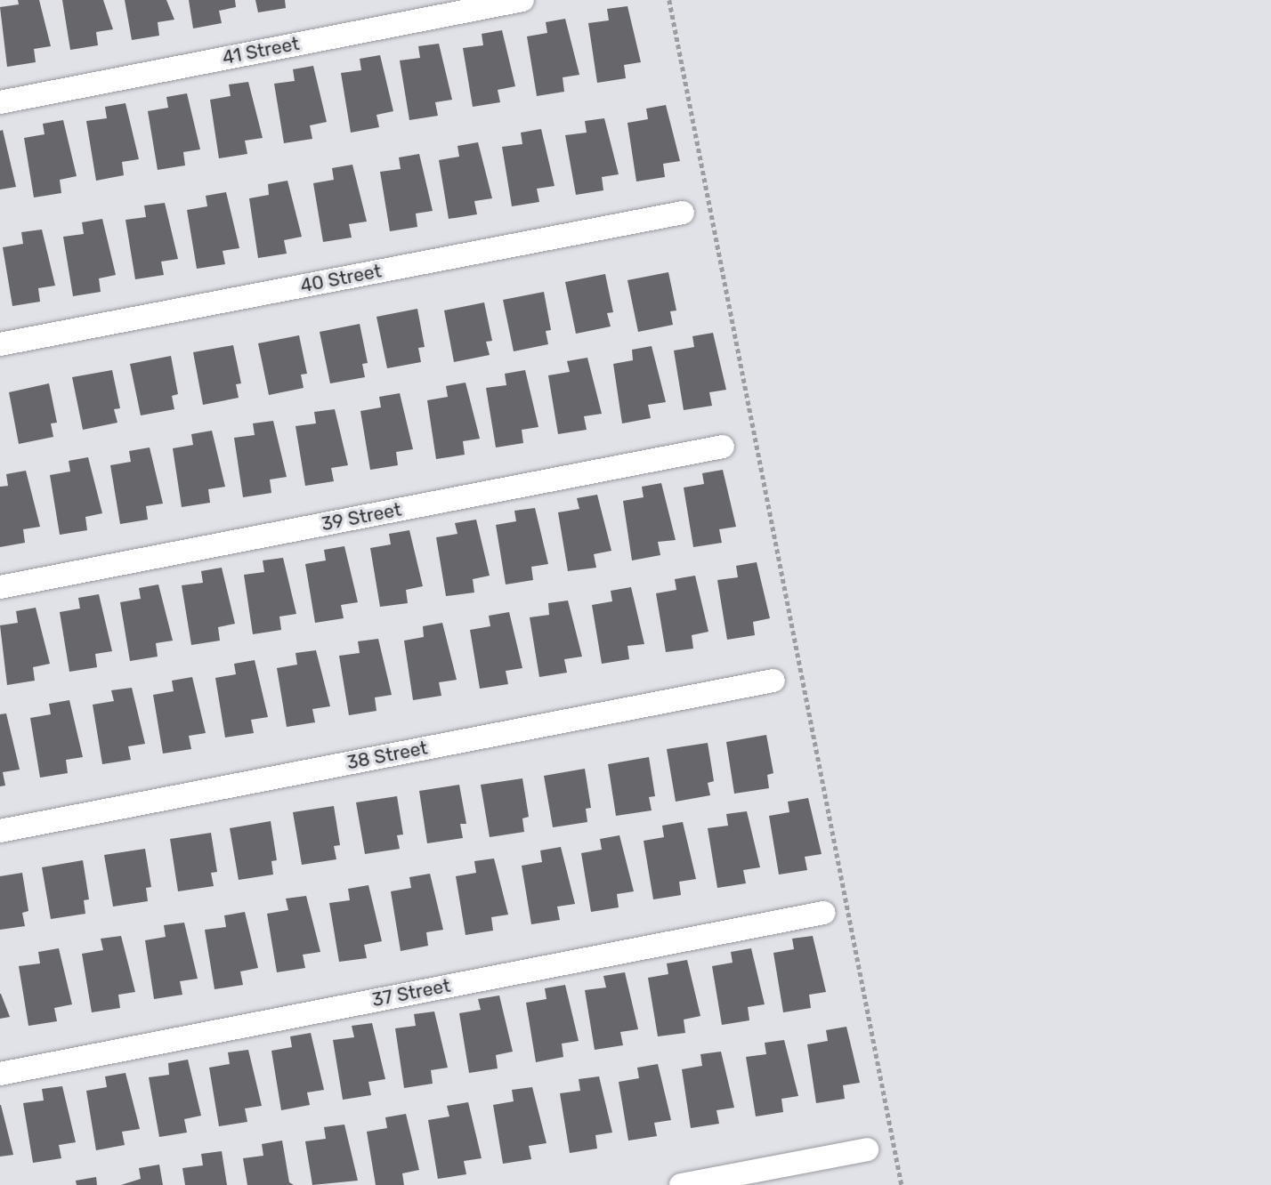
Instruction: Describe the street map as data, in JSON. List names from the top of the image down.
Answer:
{
  "streets": {
    "street": [
      "41 Street",
      "40 Street",
      "39 Street",
      "38 Street",
      "37 Street"
    ]
  }
}
